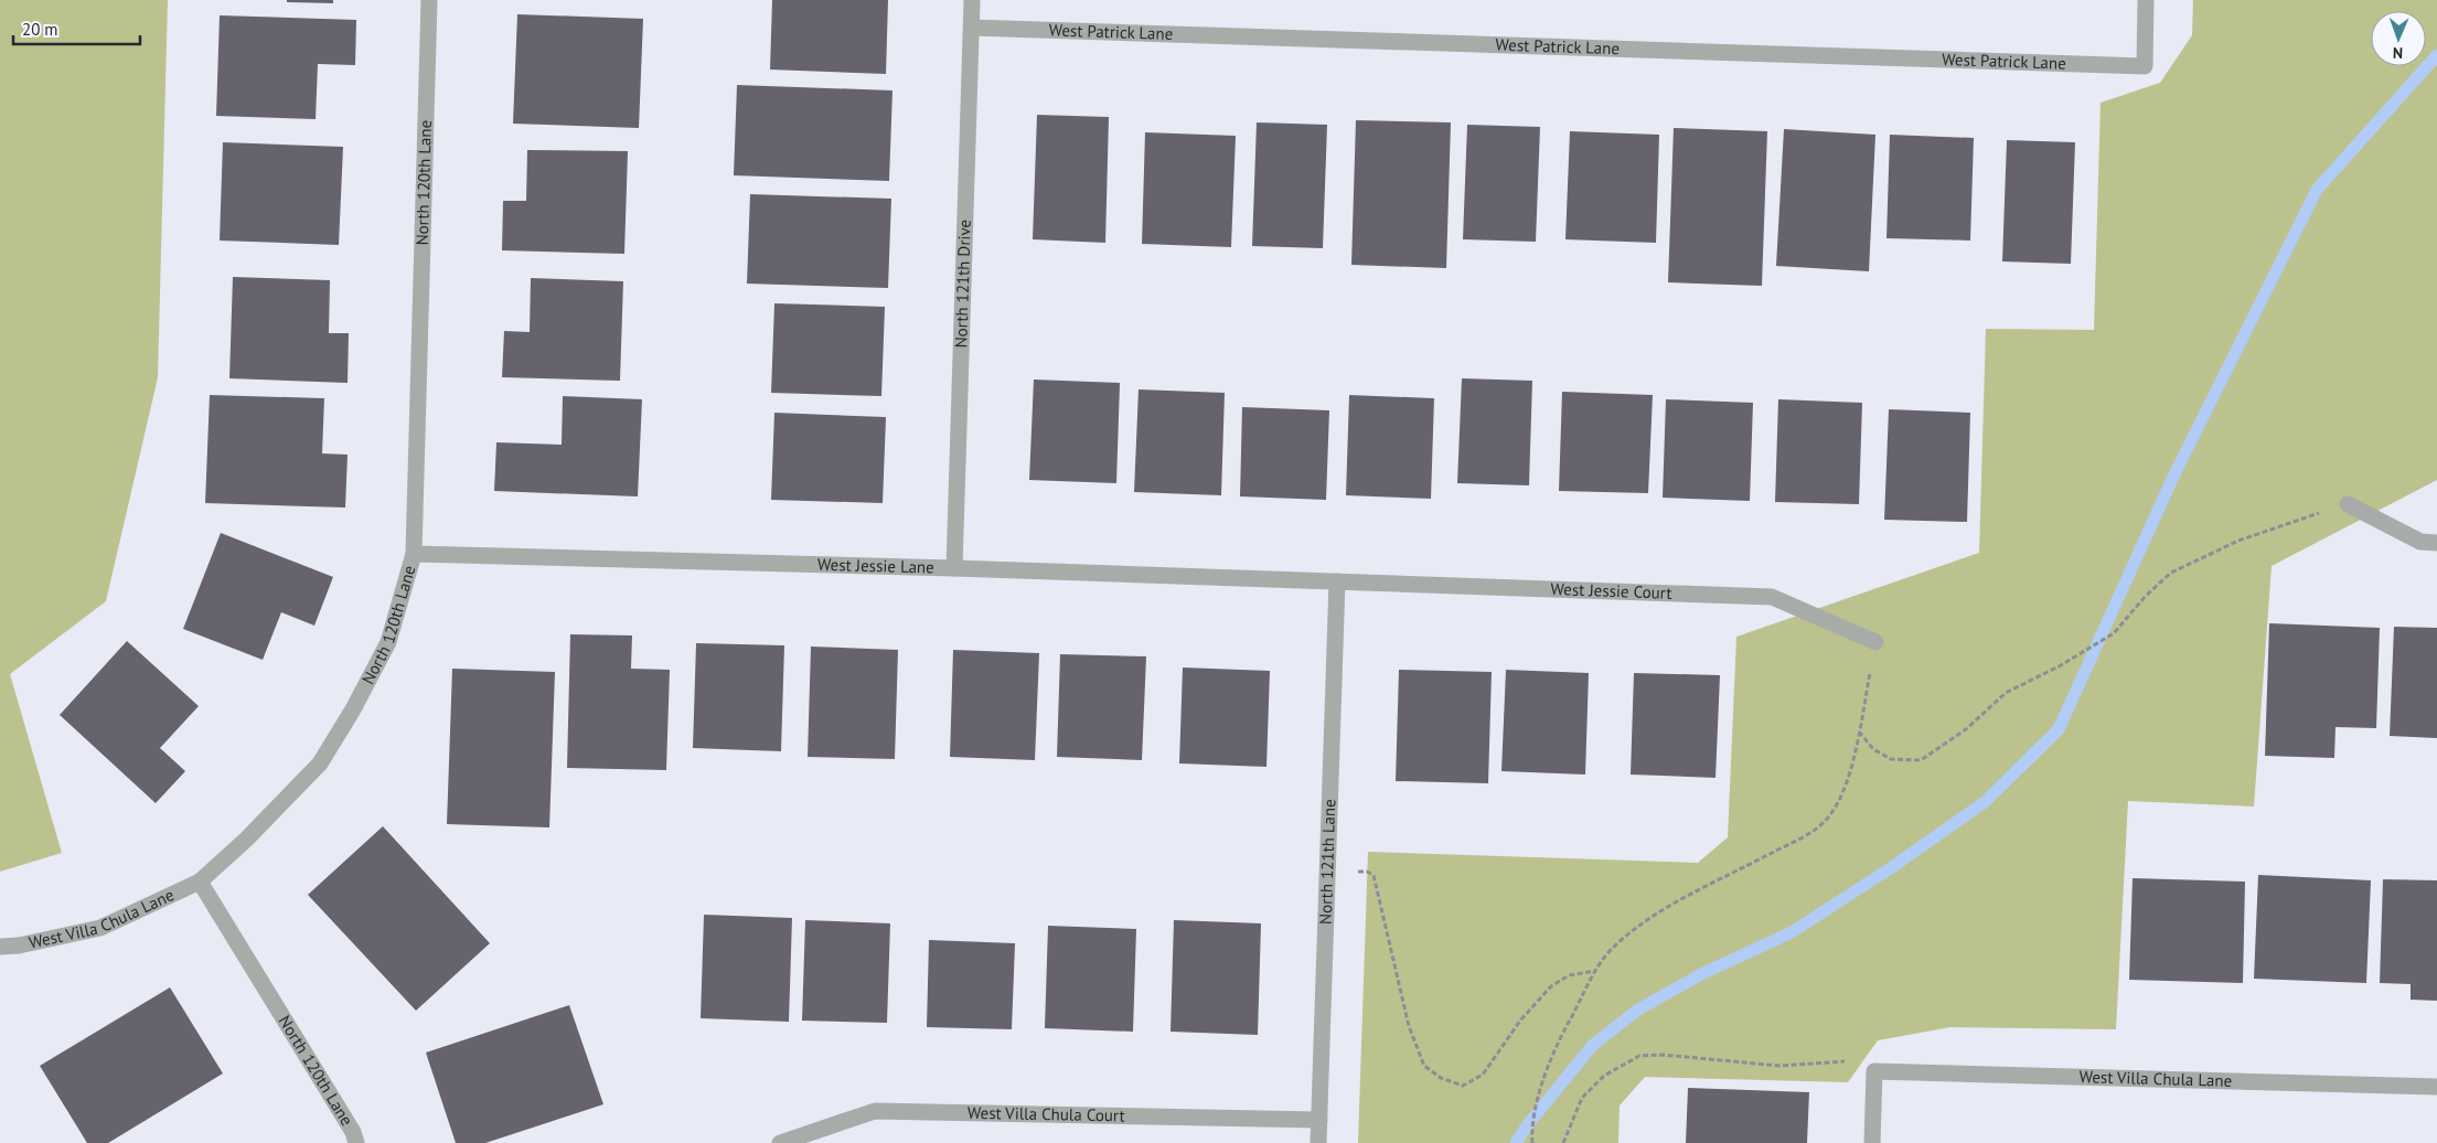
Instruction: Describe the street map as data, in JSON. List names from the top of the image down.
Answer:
{
  "streets": {
    "street": [
      "West Patrick Lane",
      "North 120th Lane",
      "North 121th Drive",
      "West Jessie Lane",
      "West Jessie Court",
      "North 121th Lane",
      "West Villa Chula Lane",
      "West Villa Chula Court"
    ]
  },
  "crossings": [
    ["West Patrick Lane", "North 121th Drive"],
    ["North 120th Lane", "West Jessie Lane"],
    ["North 120th Lane", "West Villa Chula Lane"],
    ["North 121th Drive", "West Jessie Lane"],
    ["West Jessie Lane", "West Jessie Court"],
    ["West Jessie Lane", "North 121th Lane"],
    ["West Jessie Court", "North 121th Lane"],
    ["North 121th Lane", "West Villa Chula Court"]
  ],
  "scale_bar": "20 m",
  "north": "bottom"
}
